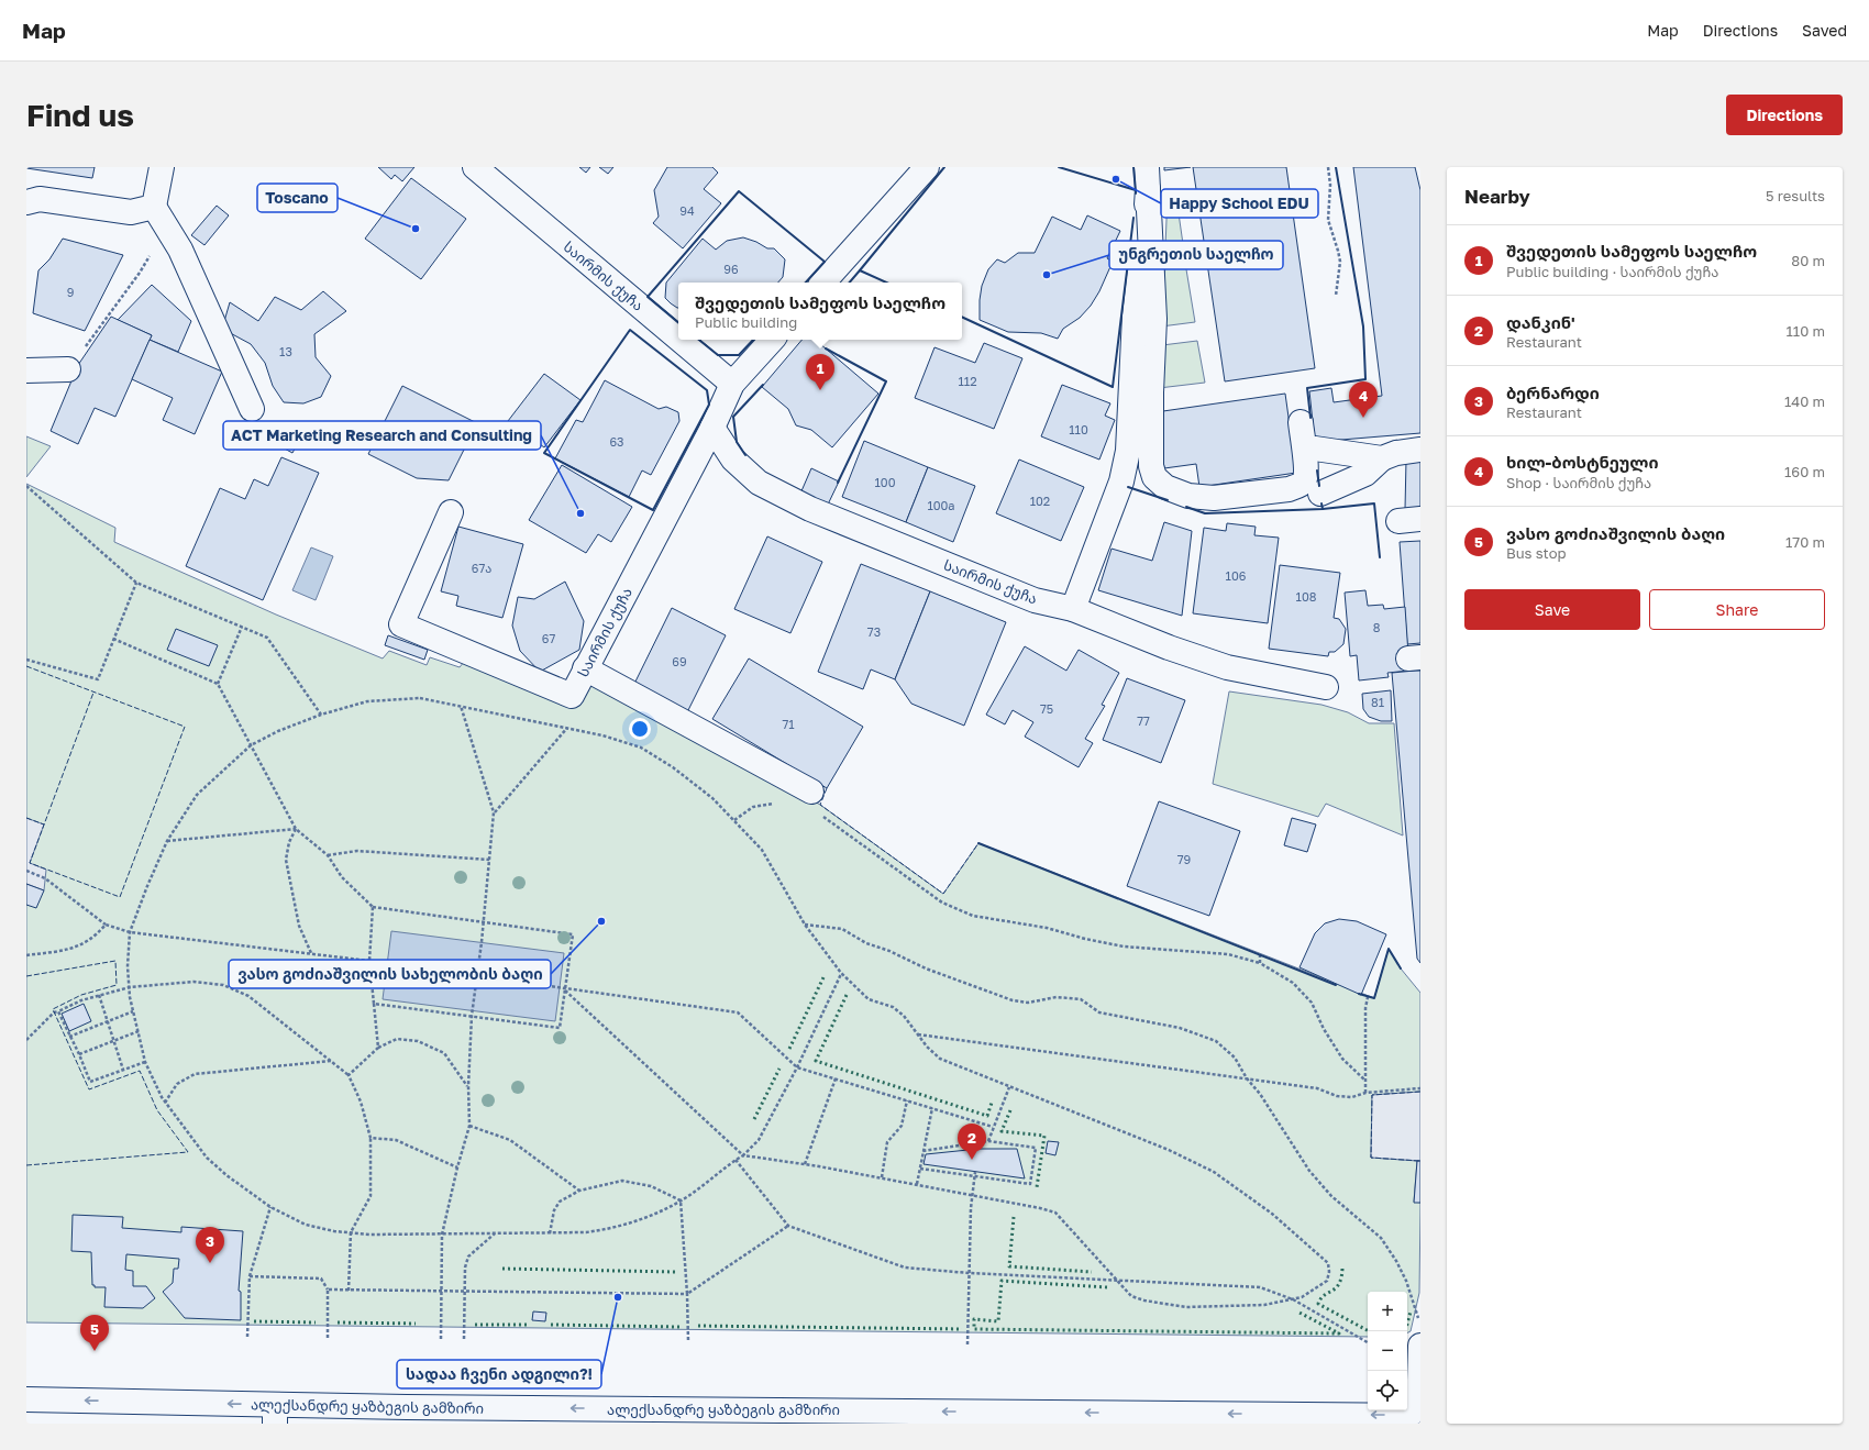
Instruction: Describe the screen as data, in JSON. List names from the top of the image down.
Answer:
{
  "streets": {
    "street": ["საირმის ქუჩა", "ალექსანდრე ყაზბეგის გამზირი"]
  },
  "one_way": ["ალექსანდრე ყაზბეგის გამზირი"],
  "places": [
    "Happy School EDU",
    "Toscano",
    "უნგრეთის საელჩო",
    "ACT Marketing Research and Consulting",
    "ვასო გოძიაშვილის სახელობის ბაღი",
    "სადაა ჩვენი ადგილი?!"
  ],
  "house_numbers": [
    "94",
    "96",
    "9",
    "13",
    "112",
    "110",
    "63",
    "100",
    "102",
    "100a",
    "67ა",
    "106",
    "108",
    "8",
    "73",
    "67",
    "69",
    "81",
    "75",
    "77",
    "71",
    "79"
  ],
  "page": {
    "header": "Map",
    "nav": ["Map", "Directions", "Saved"],
    "buttons": [
      "Directions",
      ["Save", "Share"]
    ],
    "title": "Find us",
    "heading": ["Nearby", "5 results"],
    "list": [
      {
        "mark": "1",
        "name": "შვედეთის სამეფოს საელჩო",
        "note": "Public building · საირმის ქუჩა",
        "value": "80 m"
      },
      {
        "mark": "2",
        "name": "დანკინ'",
        "note": "Restaurant",
        "value": "110 m"
      },
      {
        "mark": "3",
        "name": "ბერნარდი",
        "note": "Restaurant",
        "value": "140 m"
      },
      {
        "mark": "4",
        "name": "ხილ-ბოსტნეული",
        "note": "Shop · საირმის ქუჩა",
        "value": "160 m"
      },
      {
        "mark": "5",
        "name": "ვასო გოძიაშვილის ბაღი",
        "note": "Bus stop",
        "value": "170 m"
      }
    ],
    "popup": ["შვედეთის სამეფოს საელჩო", "Public building"],
    "pins": [
      "1",
      "4",
      "2",
      "3",
      "5"
    ],
    "map_buttons": ["+", "−"]
  }
}
